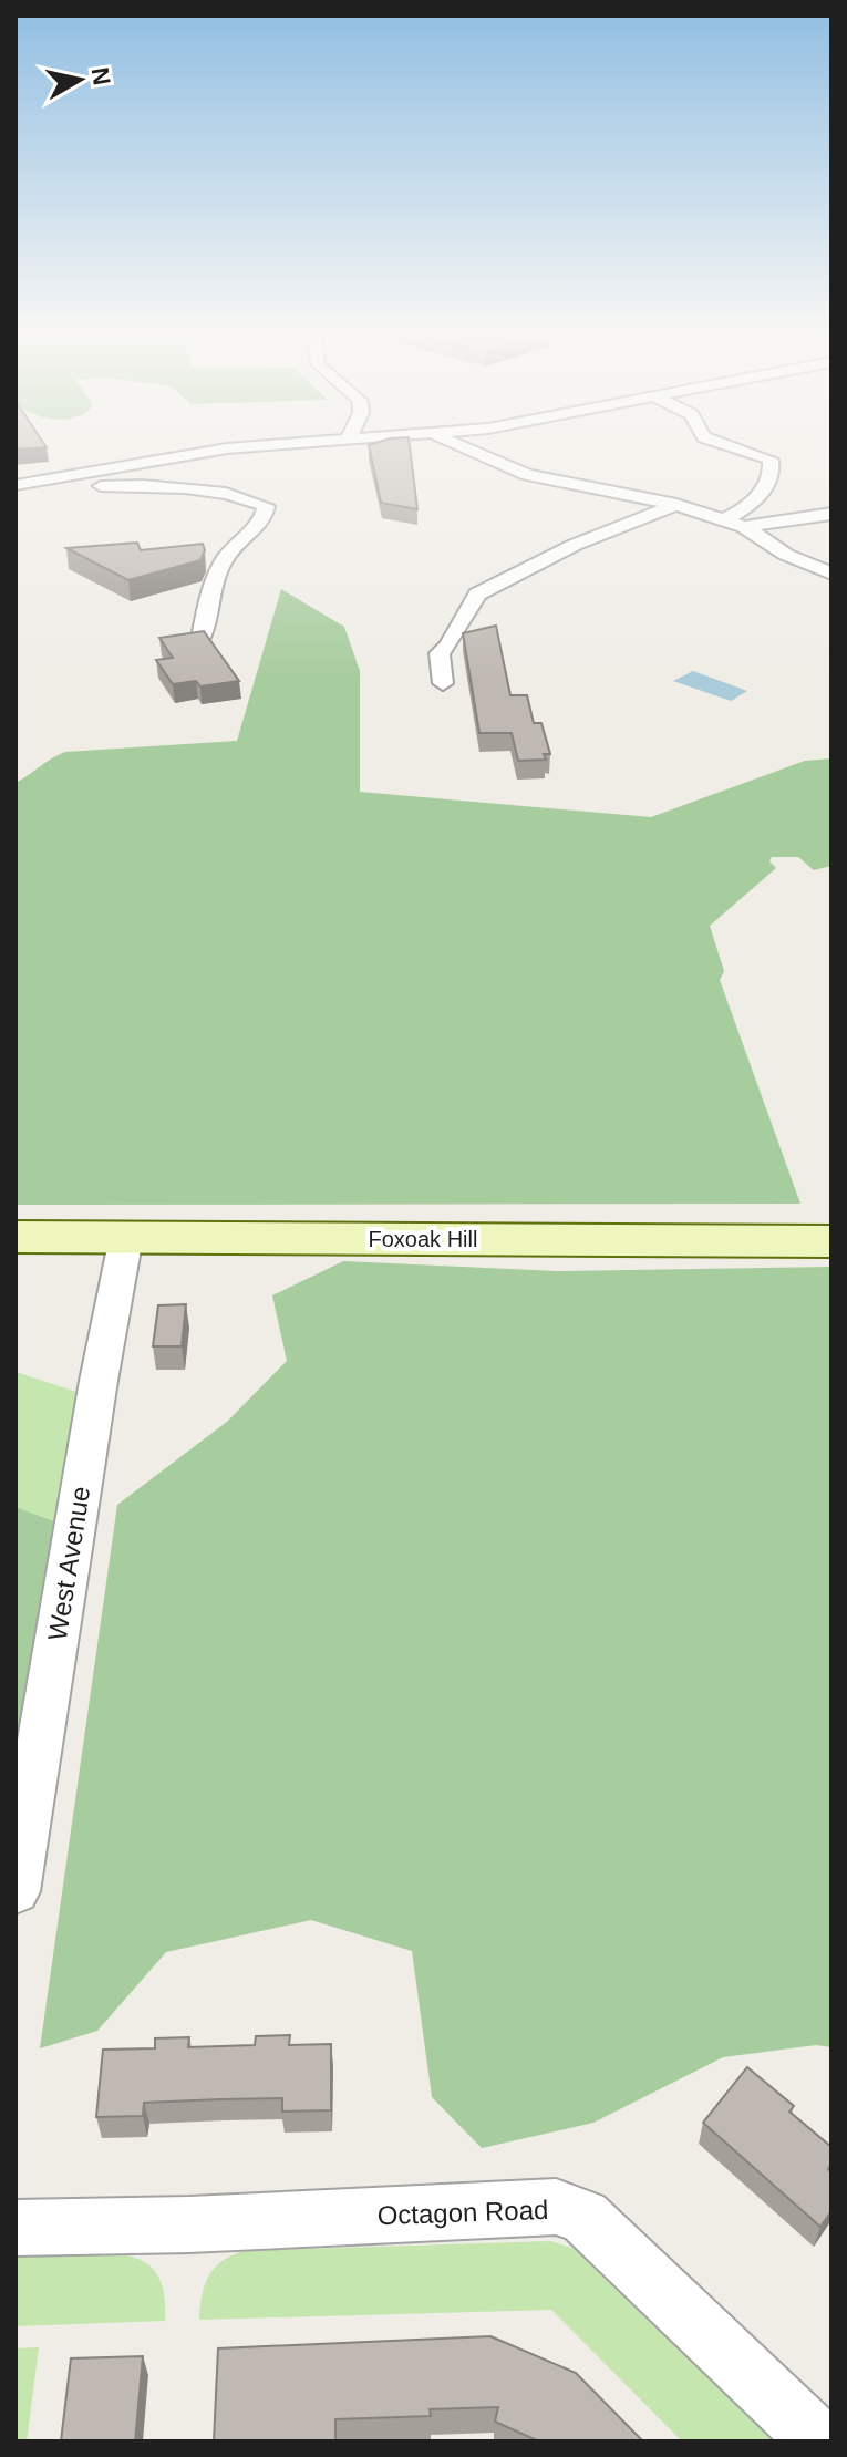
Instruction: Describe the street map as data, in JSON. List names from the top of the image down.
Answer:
{
  "streets": {
    "main road": ["Foxoak Hill"],
    "street": ["West Avenue", "Octagon Road"]
  },
  "crossings": [
    ["Foxoak Hill", "West Avenue"]
  ],
  "north": "right"
}
